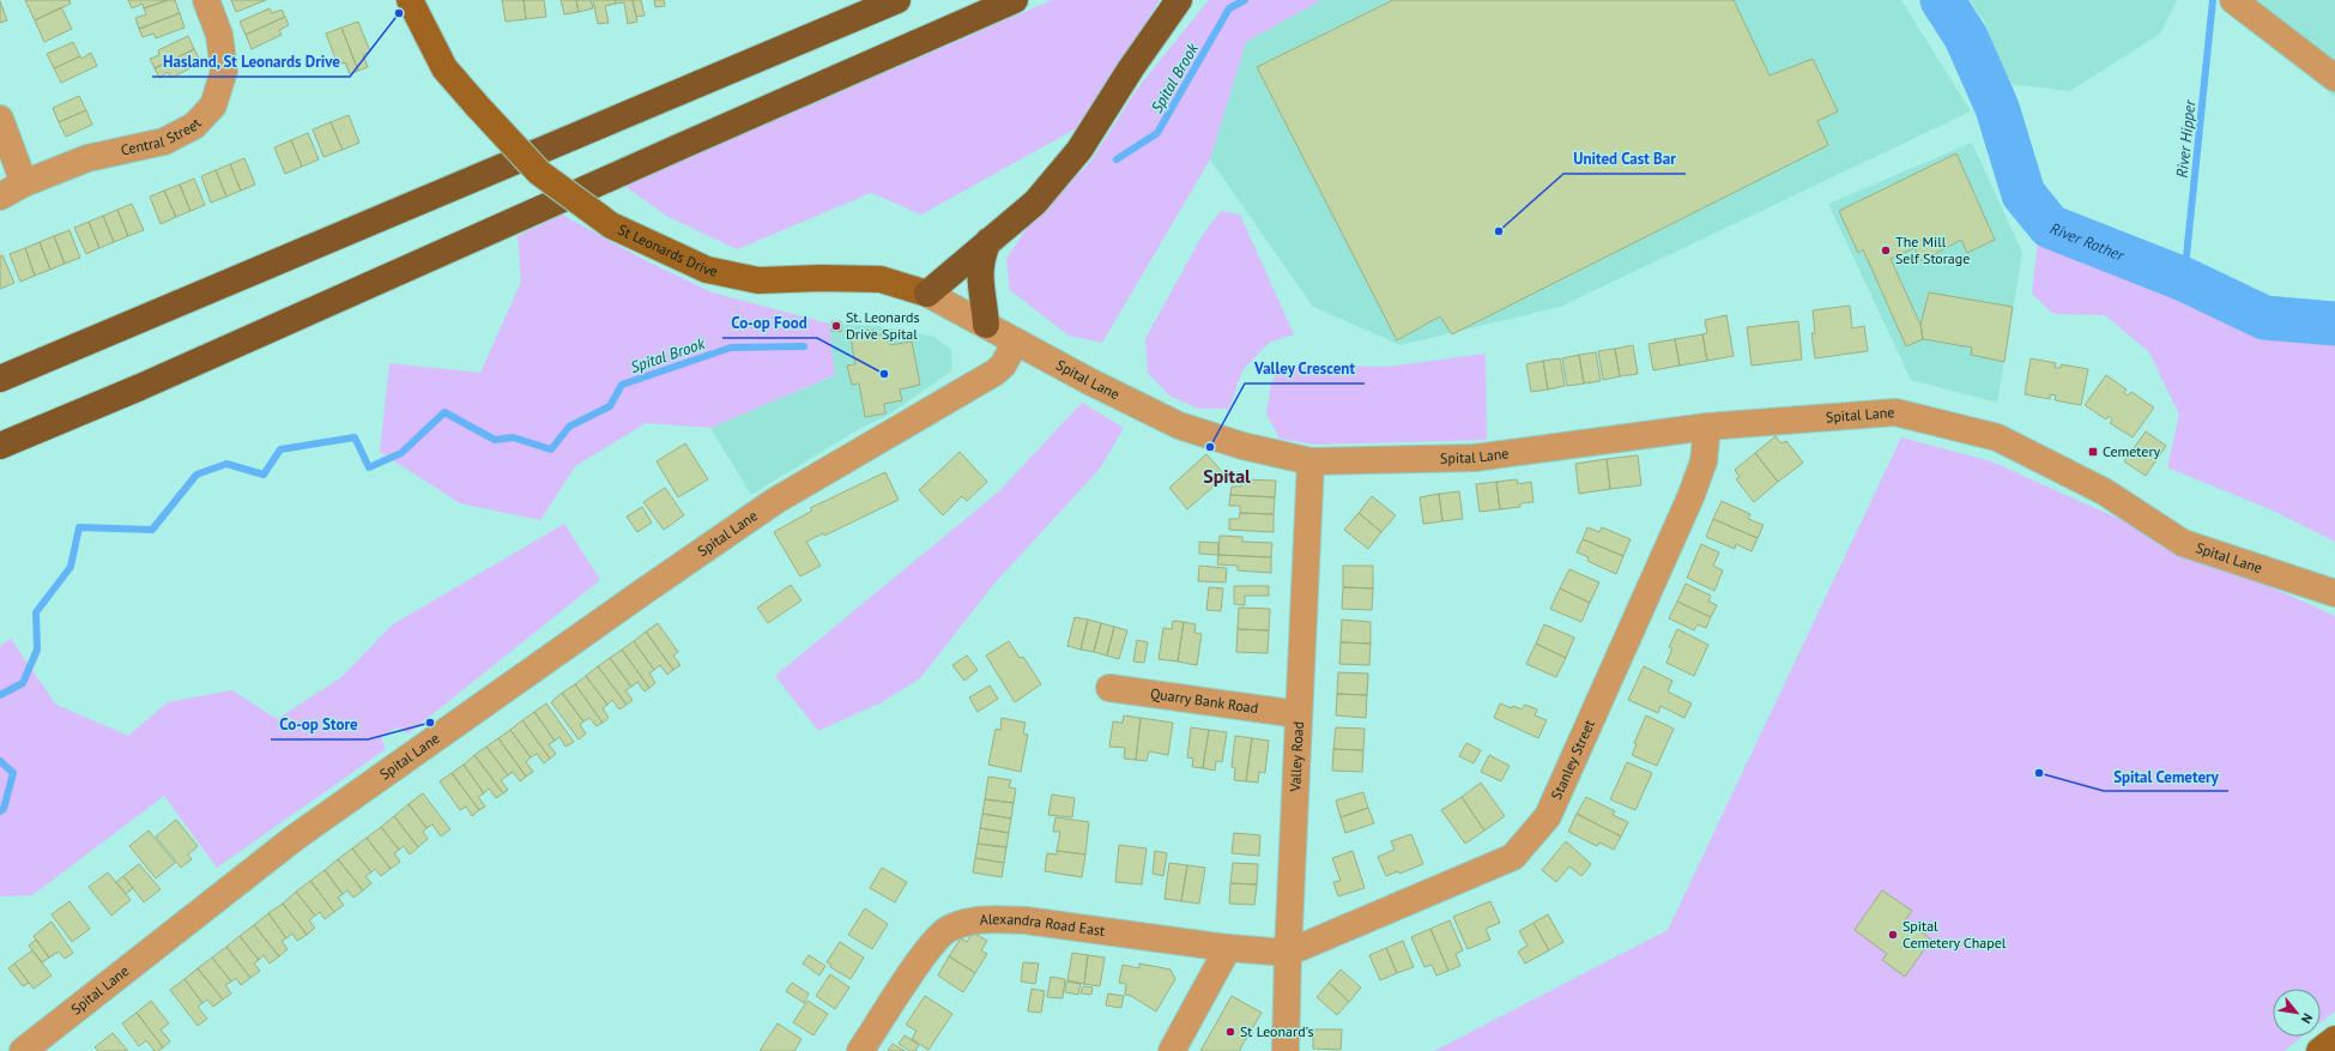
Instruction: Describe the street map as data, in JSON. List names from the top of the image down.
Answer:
{
  "streets": {
    "main road": ["St Leonards Drive"],
    "street": [
      "Central Street",
      "Spital Lane",
      "Quarry Bank Road",
      "Valley Road",
      "Stanley Street",
      "Alexandra Road East"
    ]
  },
  "crossings": [
    ["St Leonards Drive", "Spital Lane"],
    ["Spital Lane", "Valley Road"],
    ["Spital Lane", "Stanley Street"],
    ["Quarry Bank Road", "Valley Road"],
    ["Valley Road", "Stanley Street"],
    ["Valley Road", "Alexandra Road East"],
    ["Stanley Street", "Alexandra Road East"]
  ],
  "districts": ["Spital"],
  "water": ["Spital Brook", "River Hipper", "River Rother"],
  "places": {
    "other": [
      "Hasland, St Leonards Drive",
      "United Cast Bar",
      "The Mill Self Storage",
      "St. Leonards Drive Spital",
      "Co-op Food",
      "Valley Crescent",
      "Co-op Store",
      "Spital Cemetery",
      "Spital Cemetery Chapel",
      "St Leonard's"
    ],
    "transit": ["Cemetery"]
  },
  "north": "bottom right"
}
